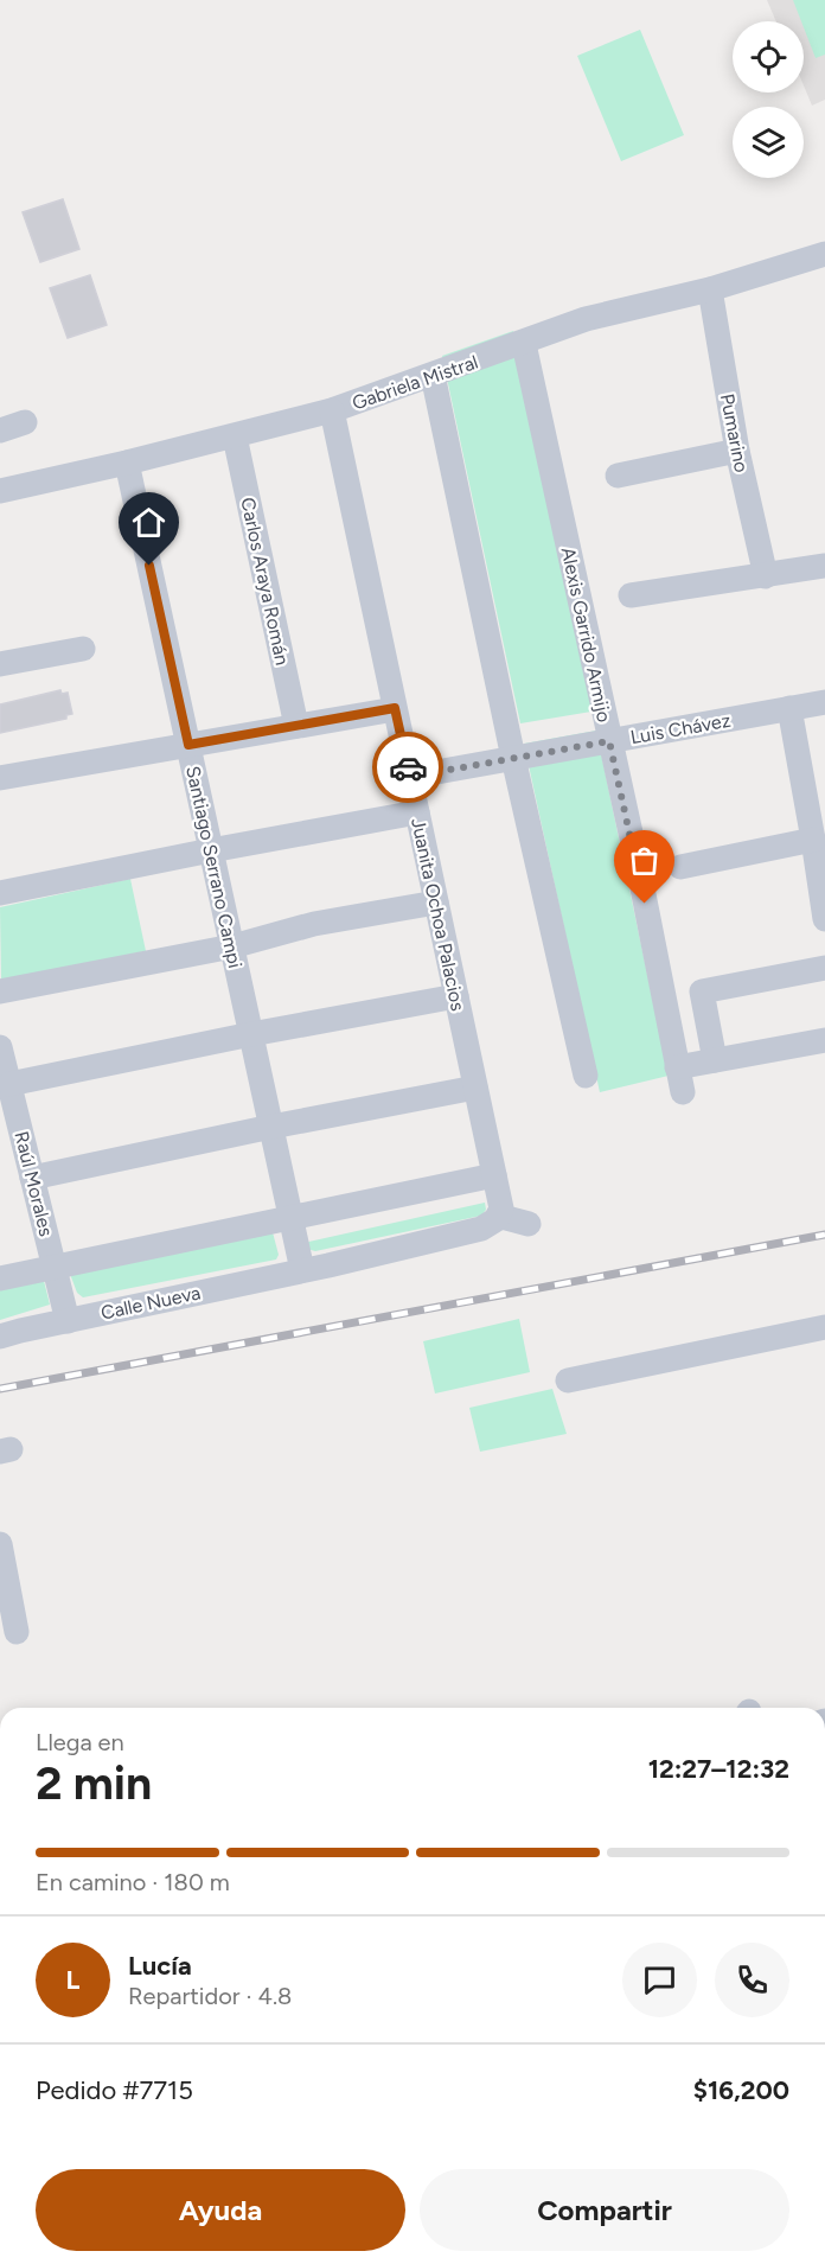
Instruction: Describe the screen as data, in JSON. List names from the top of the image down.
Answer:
{
  "streets": {
    "street": [
      "Gabriela Mistral",
      "Pumarino",
      "Carlos Araya Román",
      "Alexis Garrido Armijo",
      "Luis Chávez",
      "Santiago Serrano Campi",
      "Juanita Ochoa Palacios",
      "Raúl Morales",
      "Calle Nueva"
    ]
  },
  "crossings": [
    ["Gabriela Mistral", "Pumarino"],
    ["Gabriela Mistral", "Carlos Araya Román"],
    ["Gabriela Mistral", "Alexis Garrido Armijo"],
    ["Gabriela Mistral", "Santiago Serrano Campi"],
    ["Gabriela Mistral", "Juanita Ochoa Palacios"],
    ["Alexis Garrido Armijo", "Luis Chávez"],
    ["Luis Chávez", "Juanita Ochoa Palacios"],
    ["Santiago Serrano Campi", "Calle Nueva"],
    ["Juanita Ochoa Palacios", "Calle Nueva"],
    ["Raúl Morales", "Calle Nueva"]
  ],
  "page": {
    "heading": ["2 min", "Llega en", "12:27–12:32"],
    "panel": [
      "Lucía",
      "Repartidor · 4.8",
      "Pedido #7715",
      "$16,200"
    ],
    "bar": "En camino · 180 m",
    "round": "L",
    "buttons": ["Ayuda", "Compartir"]
  }
}
